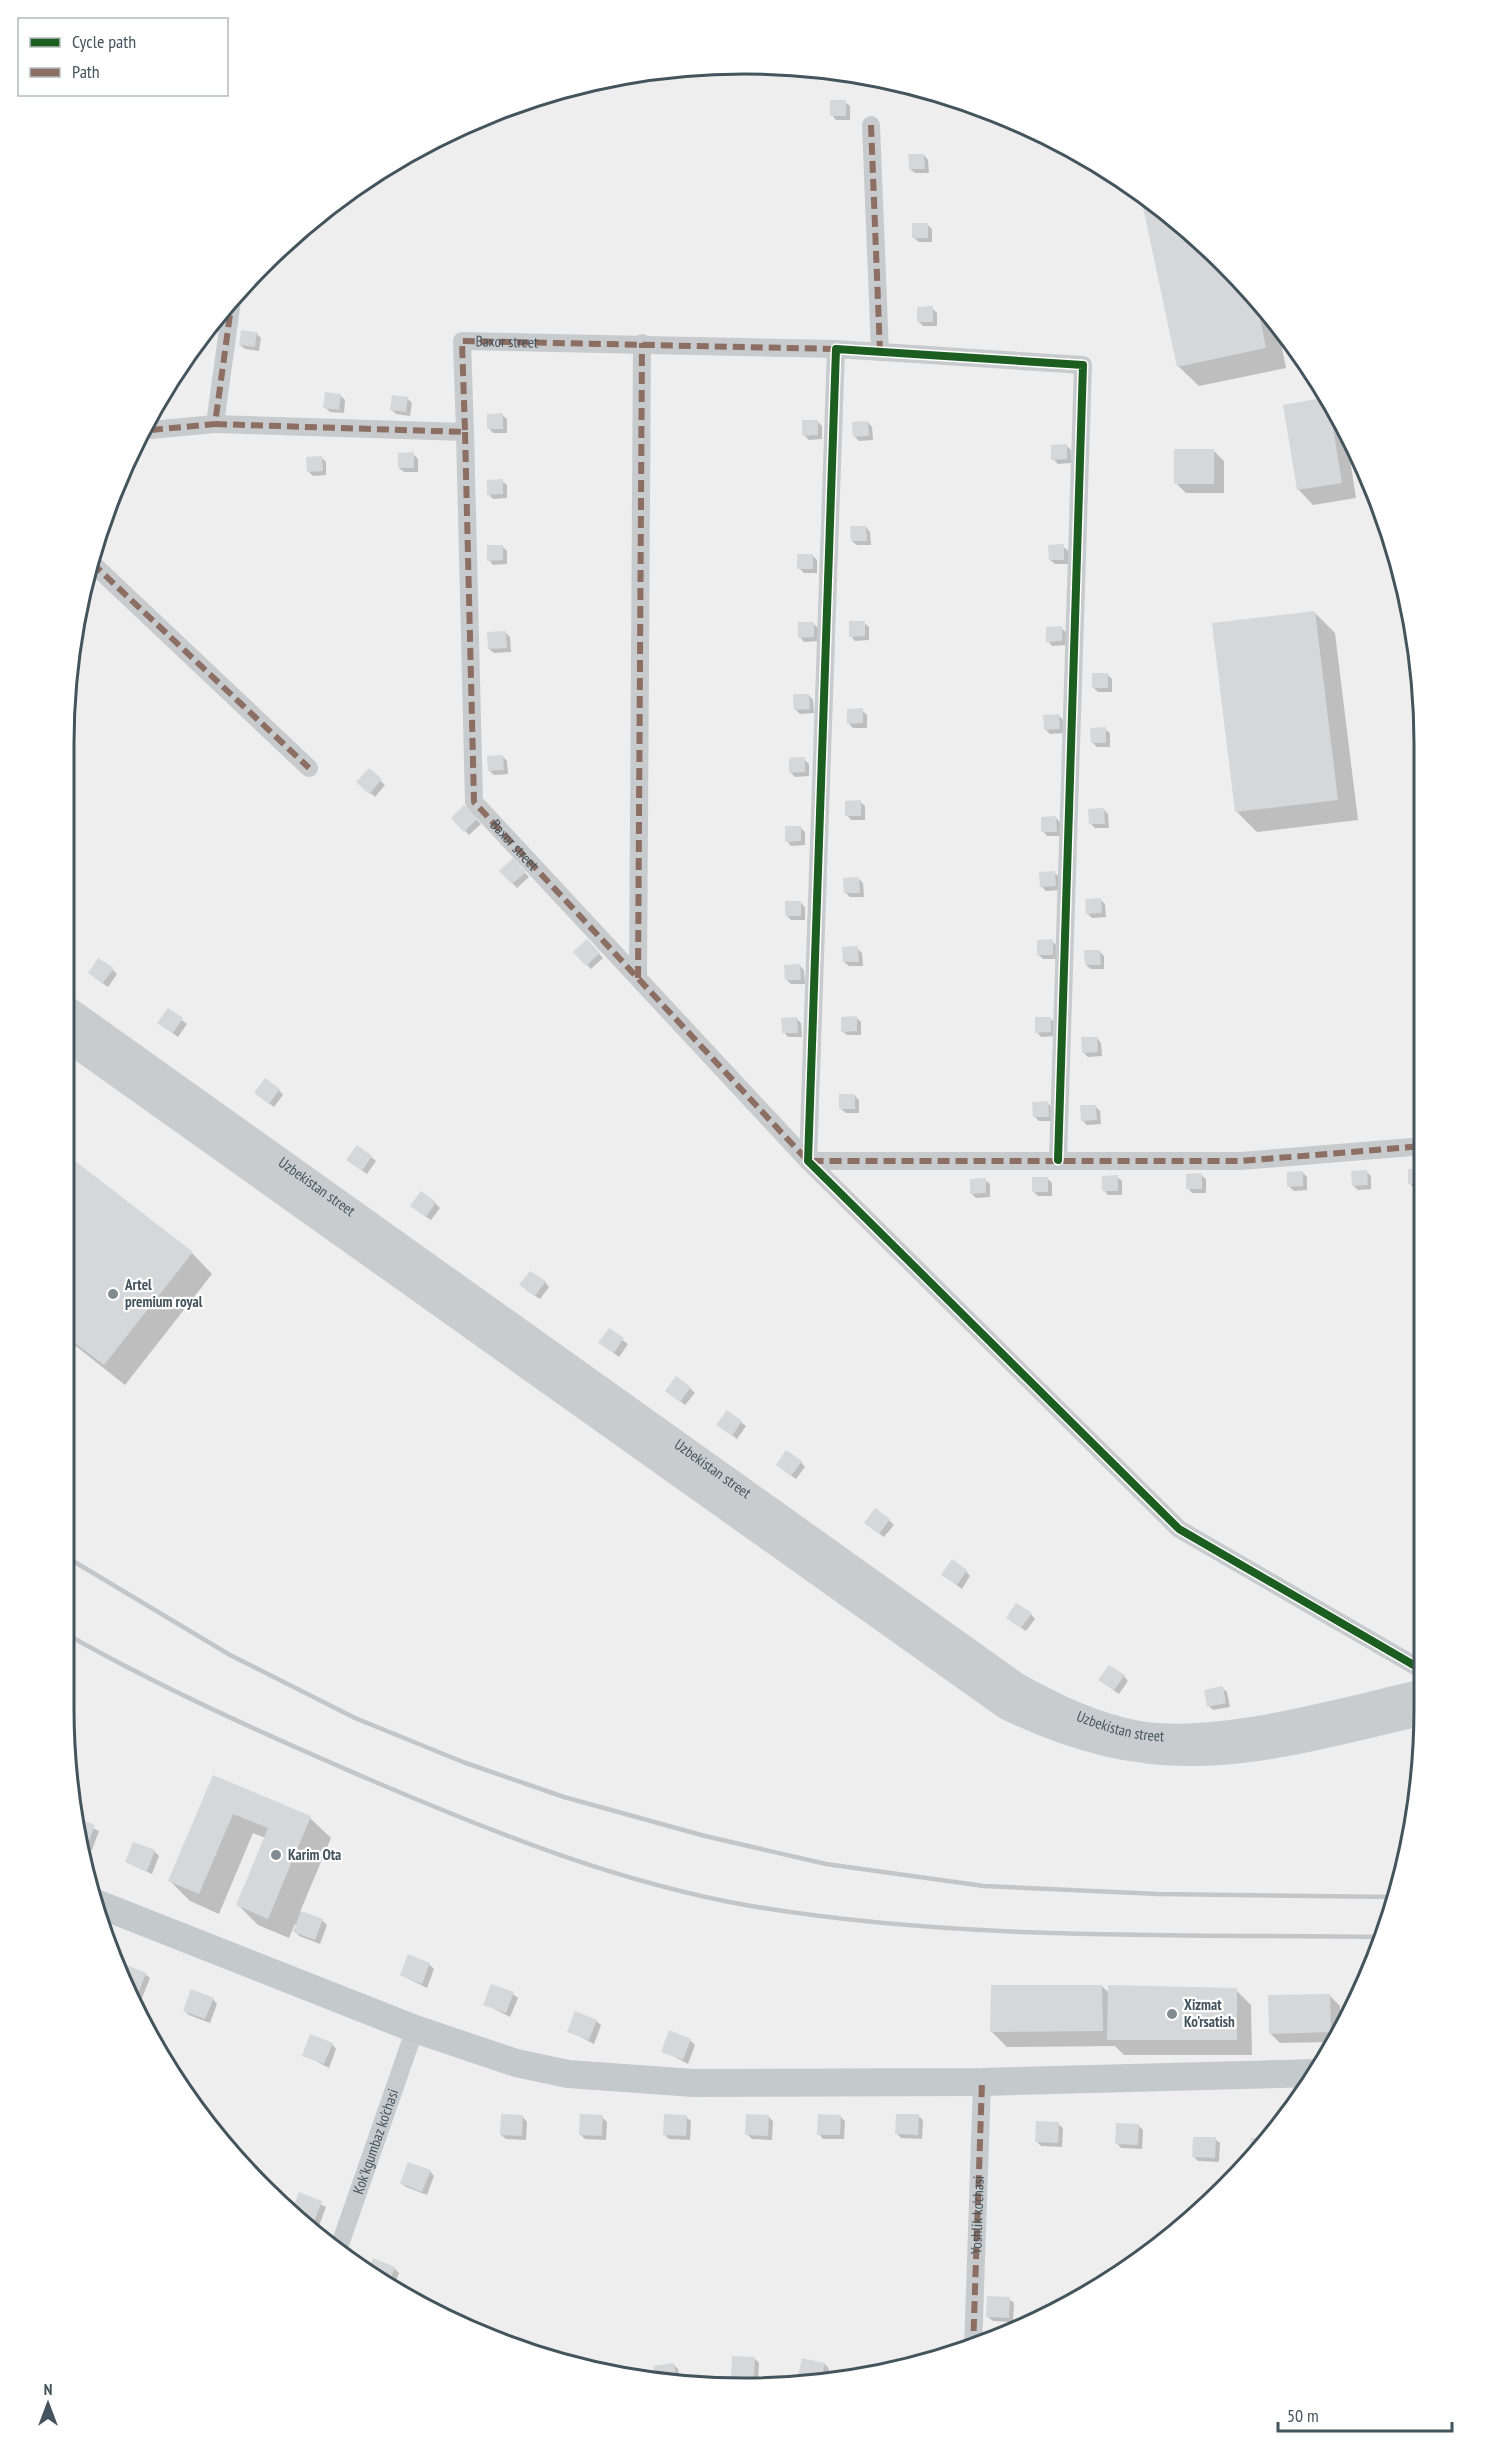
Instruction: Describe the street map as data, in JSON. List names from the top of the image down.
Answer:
{
  "streets": {
    "main road": ["Uzbekistan street"],
    "street": ["Baxor street", "Kok'kgumbaz ko'chasi", "Yoshlik ko'chasi"]
  },
  "places": ["Artel premium royal", "Karim Ota", "Xizmat Ko'rsatish"],
  "legend": ["Cycle path", "Path"],
  "scale_bar": "50 m",
  "north": "top"
}
